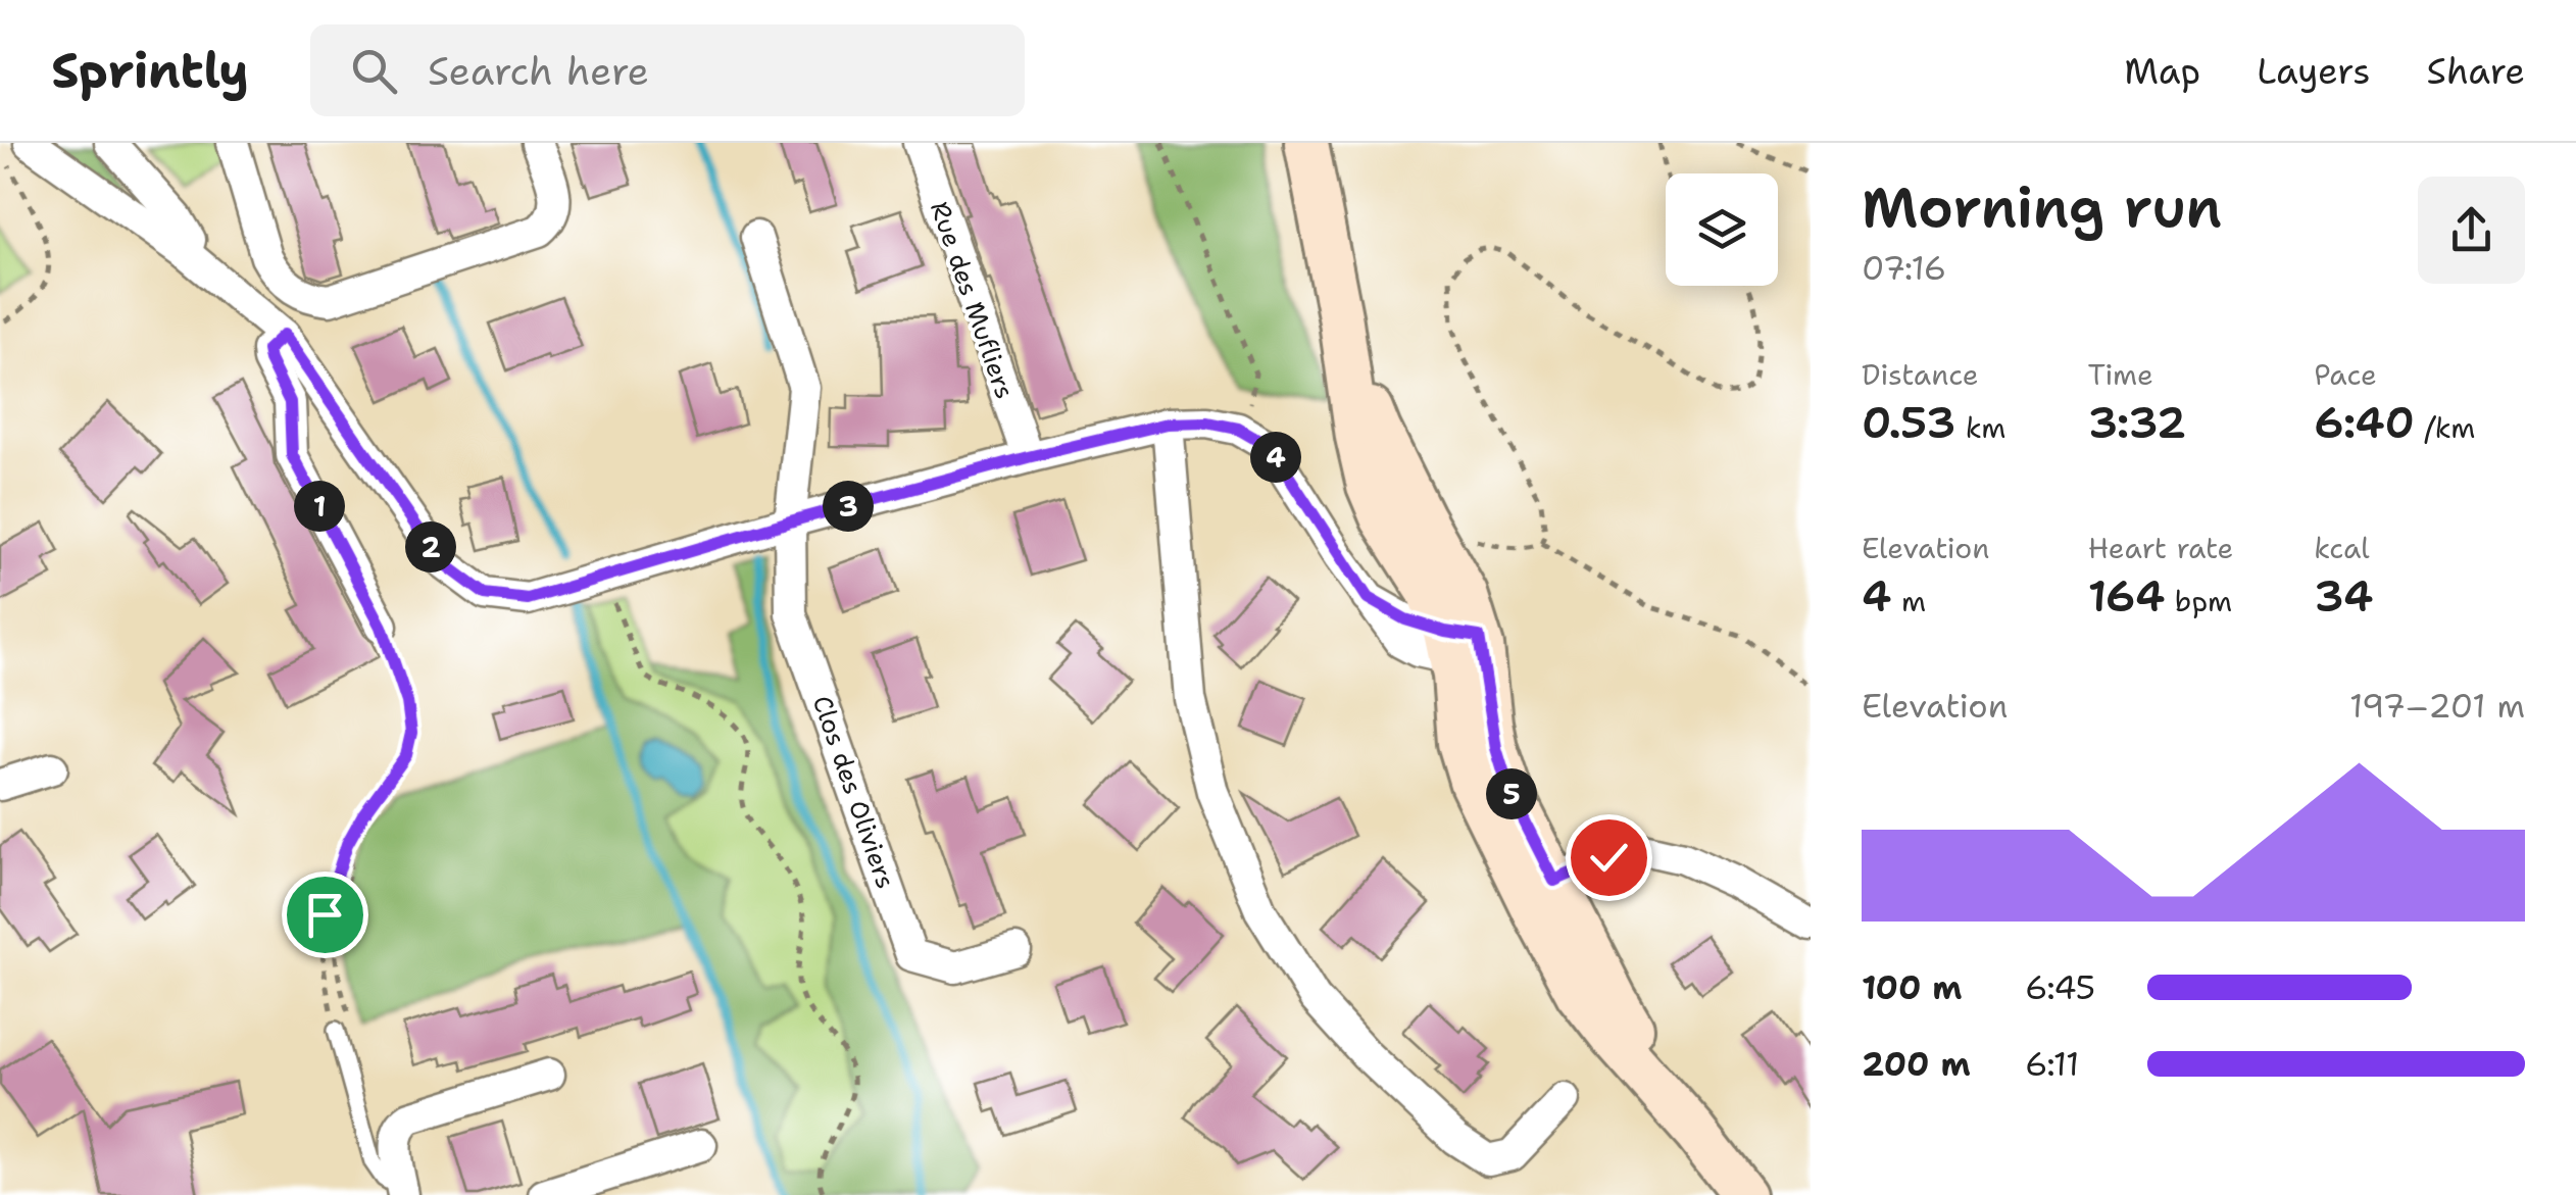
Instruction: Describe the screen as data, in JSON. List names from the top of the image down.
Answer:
{
  "streets": {
    "street": ["Rue des Mufliers", "Clos des Oliviers"]
  },
  "page": {
    "header": "Sprintly",
    "search": "Search here",
    "nav": ["Map", "Layers", "Share"],
    "heading": ["Morning run", "07:16"],
    "stats": [
      ["Distance", "0.53 km"],
      ["Time", "3:32"],
      ["Pace", "6:40 /km"],
      ["Elevation", "4 m"],
      ["Heart rate", "164 bpm"],
      ["kcal", "34"]
    ],
    "pins": [
      "4",
      "1",
      "3",
      "2",
      "5"
    ],
    "chart": ["Elevation", "197–201 m"],
    "list": [
      {
        "name": "100 m",
        "note": "6:45"
      },
      {
        "name": "200 m",
        "note": "6:11"
      }
    ]
  }
}
